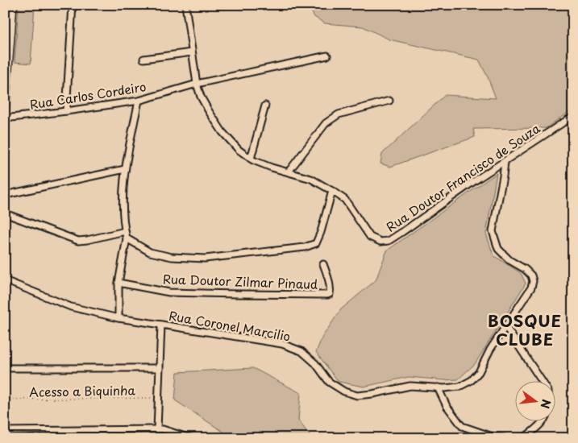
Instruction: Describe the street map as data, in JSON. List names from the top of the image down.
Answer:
{
  "streets": {
    "street": [
      "Rua Carlos Cordeiro",
      "Rua Doutor Francisco de Souza",
      "Rua Doutor Zilmar Pinaud",
      "Rua Coronel Marcilio"
    ],
    "path": ["Acesso a Biquinha"]
  },
  "crossings": [
    ["Rua Carlos Cordeiro", "Rua Doutor Francisco de Souza"],
    ["Rua Doutor Francisco de Souza", "Rua Coronel Marcilio"]
  ],
  "districts": ["BOSQUE CLUBE"],
  "north": "right"
}
